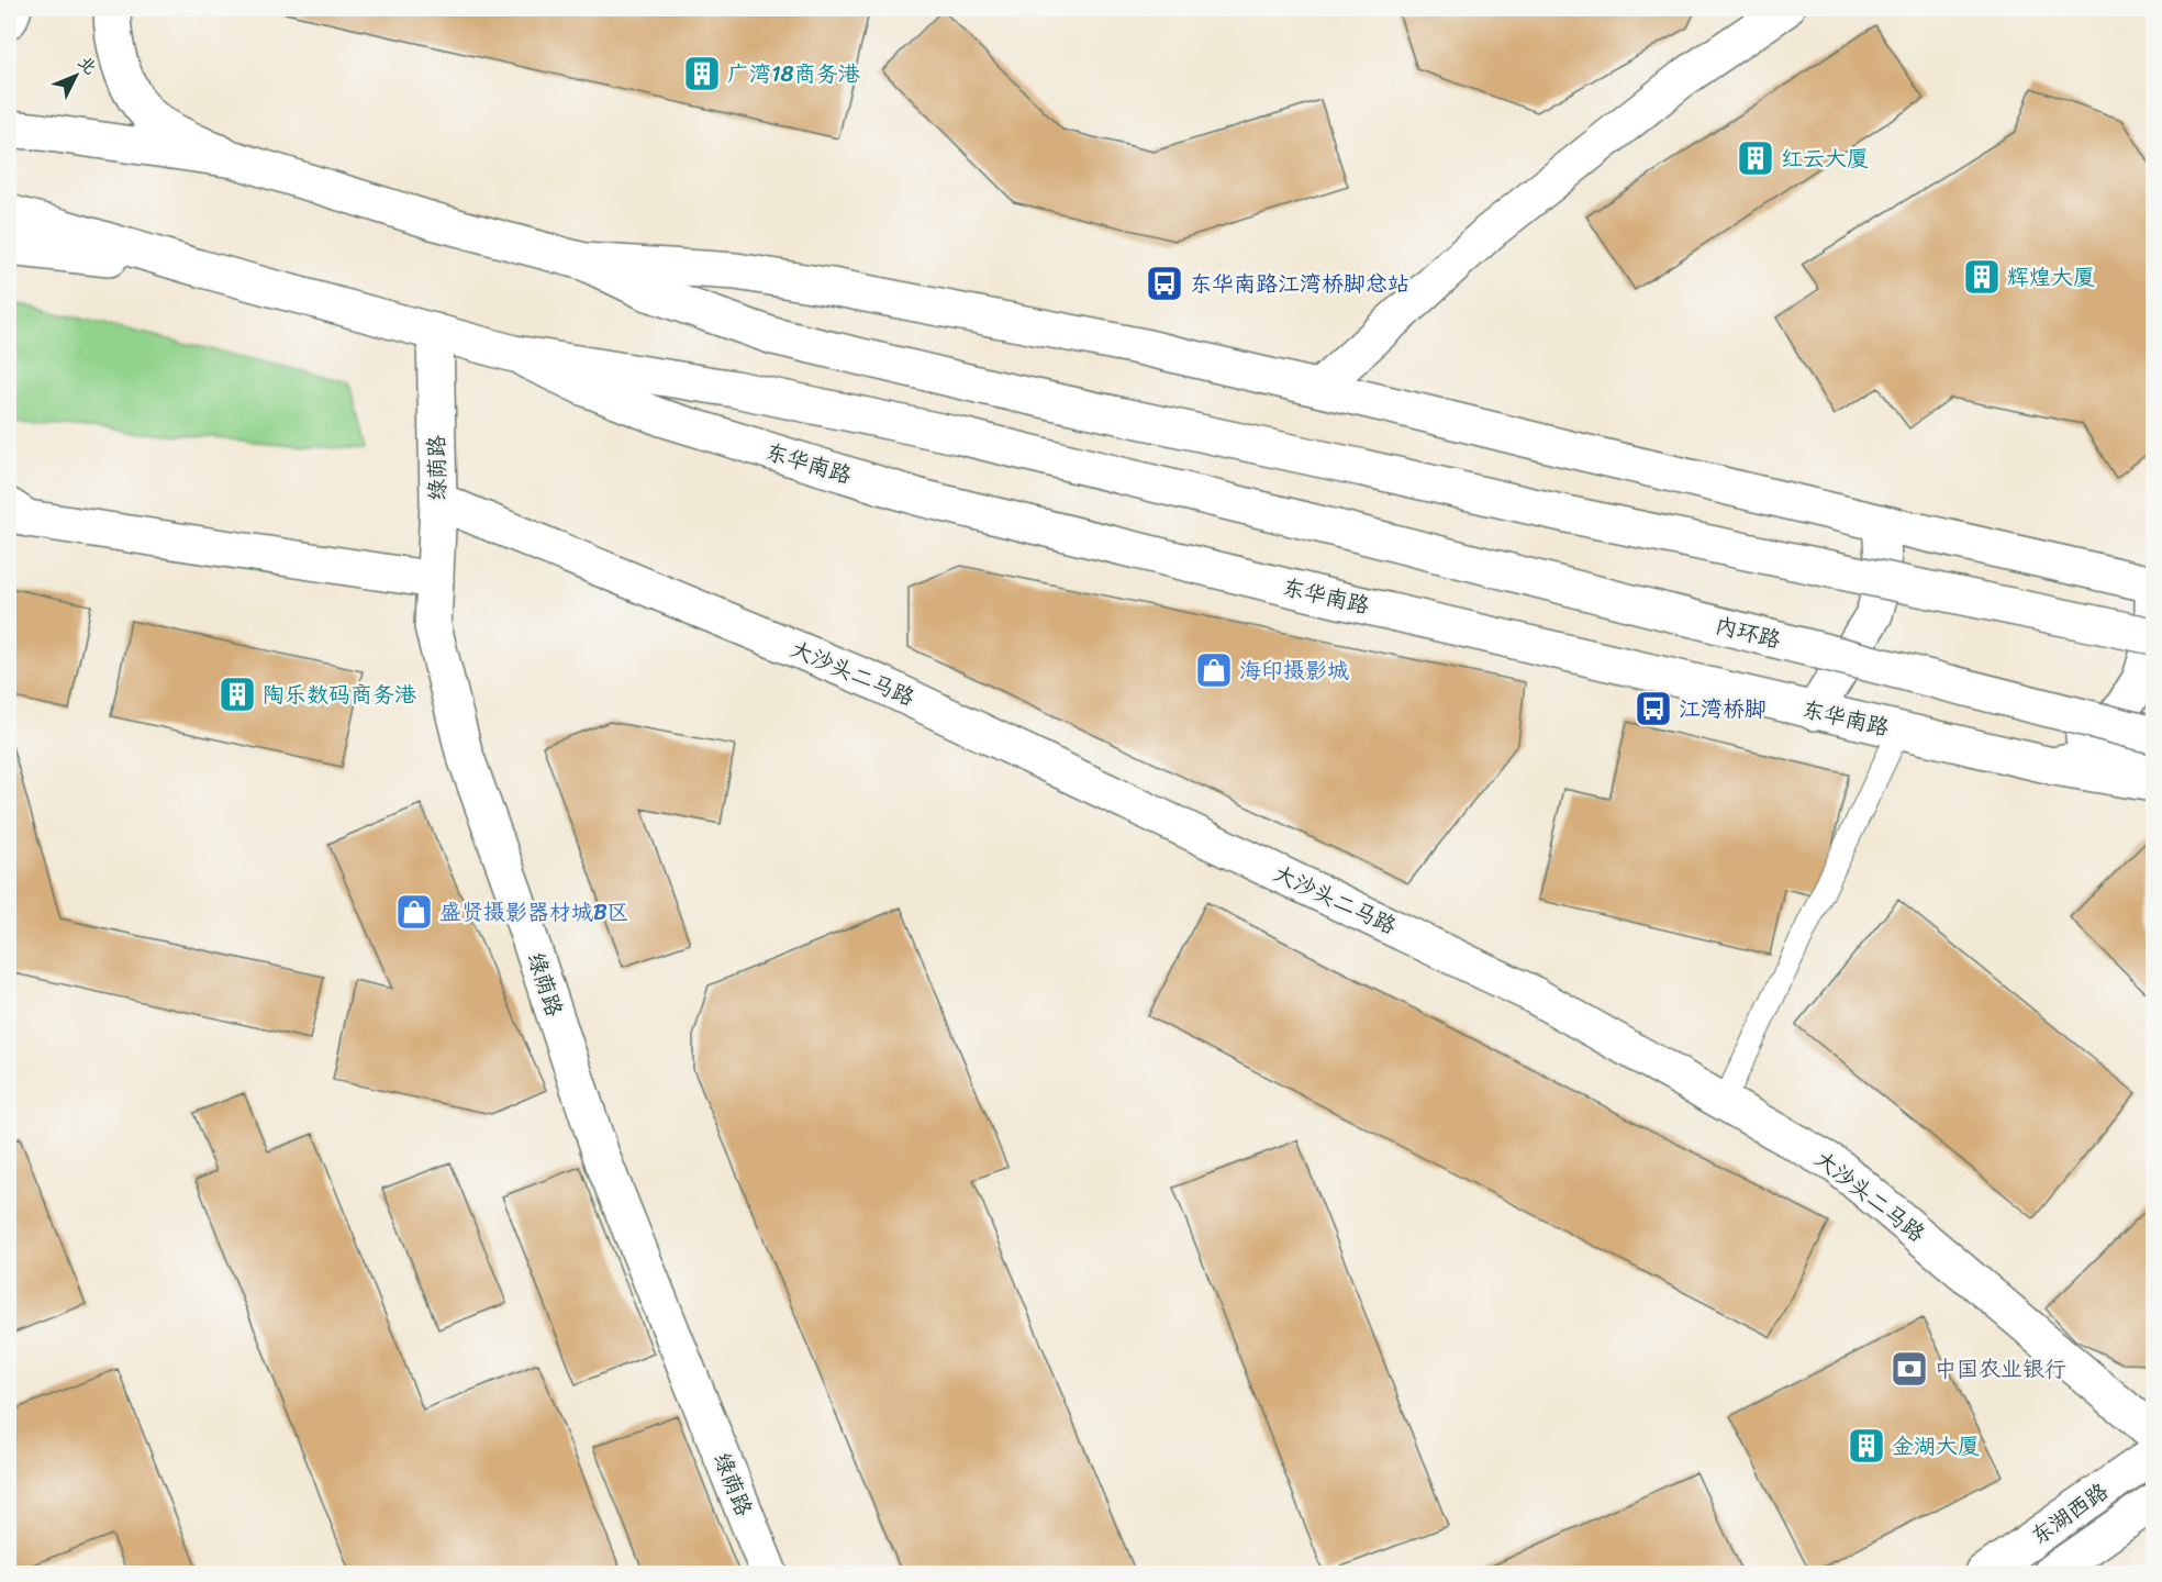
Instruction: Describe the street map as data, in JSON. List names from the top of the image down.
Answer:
{
  "streets": {
    "main road": [
      "东华南路",
      "绿荫路",
      "内环路",
      "大沙头二马路",
      "东湖西路"
    ]
  },
  "crossings": [
    ["东华南路", "内环路"],
    ["绿荫路", "大沙头二马路"]
  ],
  "places": {
    "building": [
      "广湾18商务港",
      "红云大厦",
      "辉煌大厦",
      "陶乐数码商务港",
      "金湖大厦"
    ],
    "bus stop": ["东华南路江湾桥脚总站", "江湾桥脚"],
    "shop": ["海印摄影城", "盛贤摄影器材城B区"],
    "bank": ["中国农业银行"]
  },
  "north": "top right"
}
